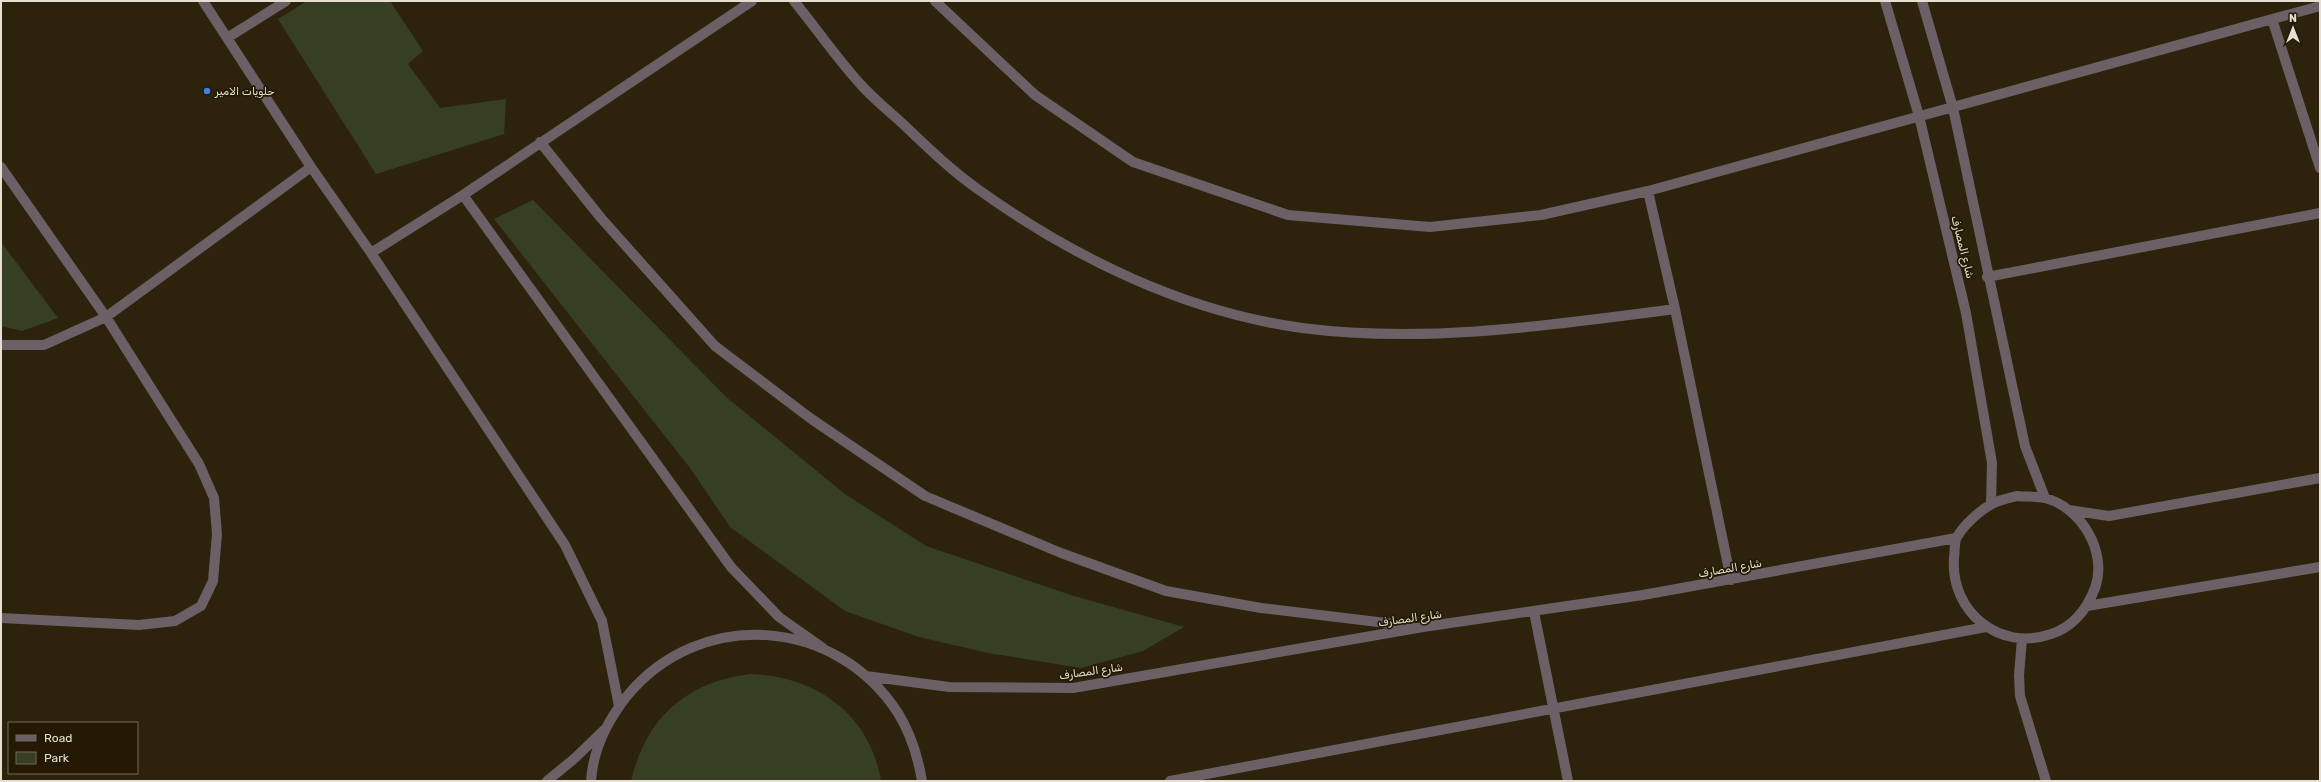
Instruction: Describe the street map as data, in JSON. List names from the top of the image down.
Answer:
{
  "streets": {
    "street": ["شارع المصارف"]
  },
  "places": ["حلويات الامير"],
  "legend": ["Road", "Park"],
  "north": "top"
}
